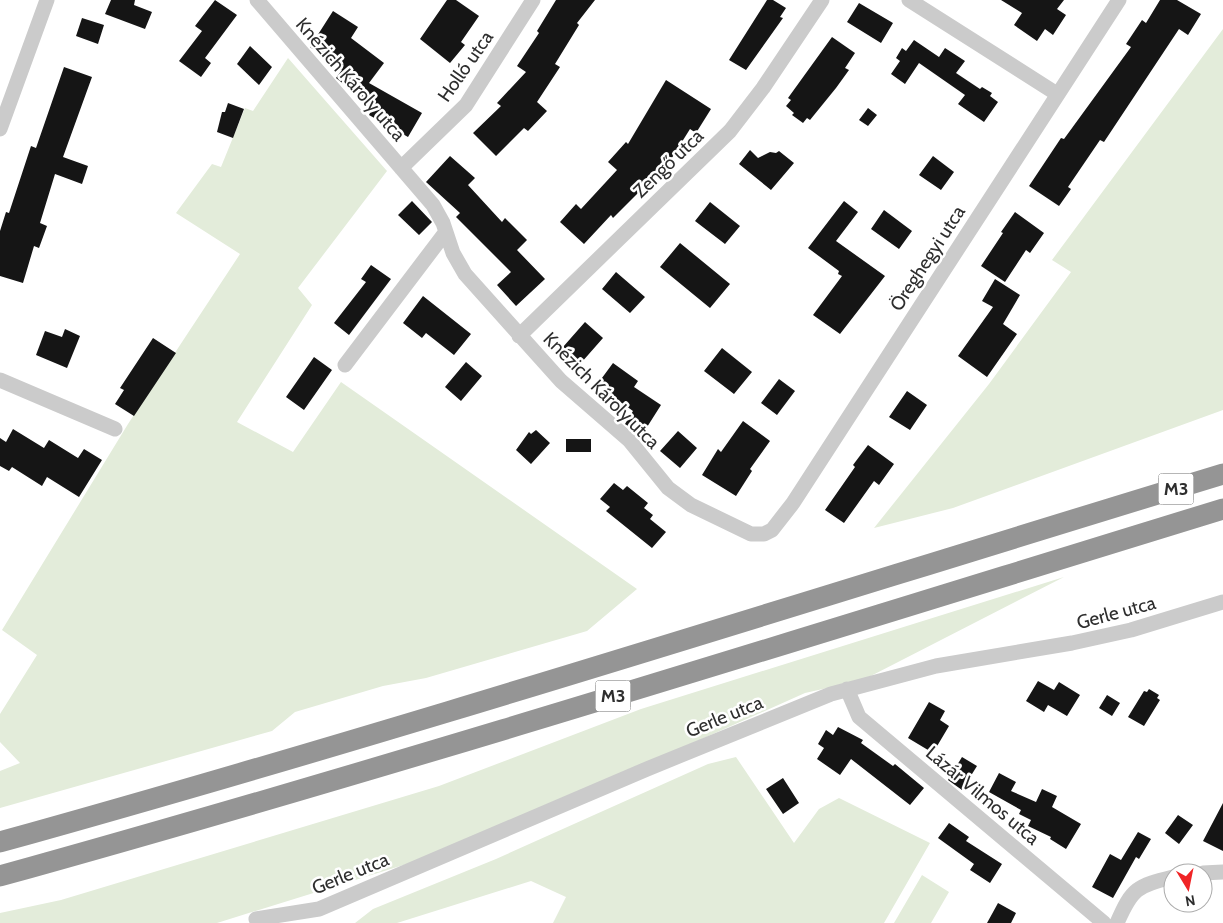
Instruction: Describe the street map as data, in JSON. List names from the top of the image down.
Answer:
{
  "streets": {
    "highway": ["M3"],
    "street": [
      "Holló utca",
      "Knézich Károly utca",
      "Zengő utca",
      "Öreghegyi utca",
      "Gerle utca",
      "Lázár Vilmos utca"
    ]
  },
  "crossings": [
    ["Holló utca", "Knézich Károly utca"],
    ["Knézich Károly utca", "Zengő utca"],
    ["Knézich Károly utca", "Öreghegyi utca"],
    ["Gerle utca", "Lázár Vilmos utca"]
  ],
  "north": "bottom"
}
